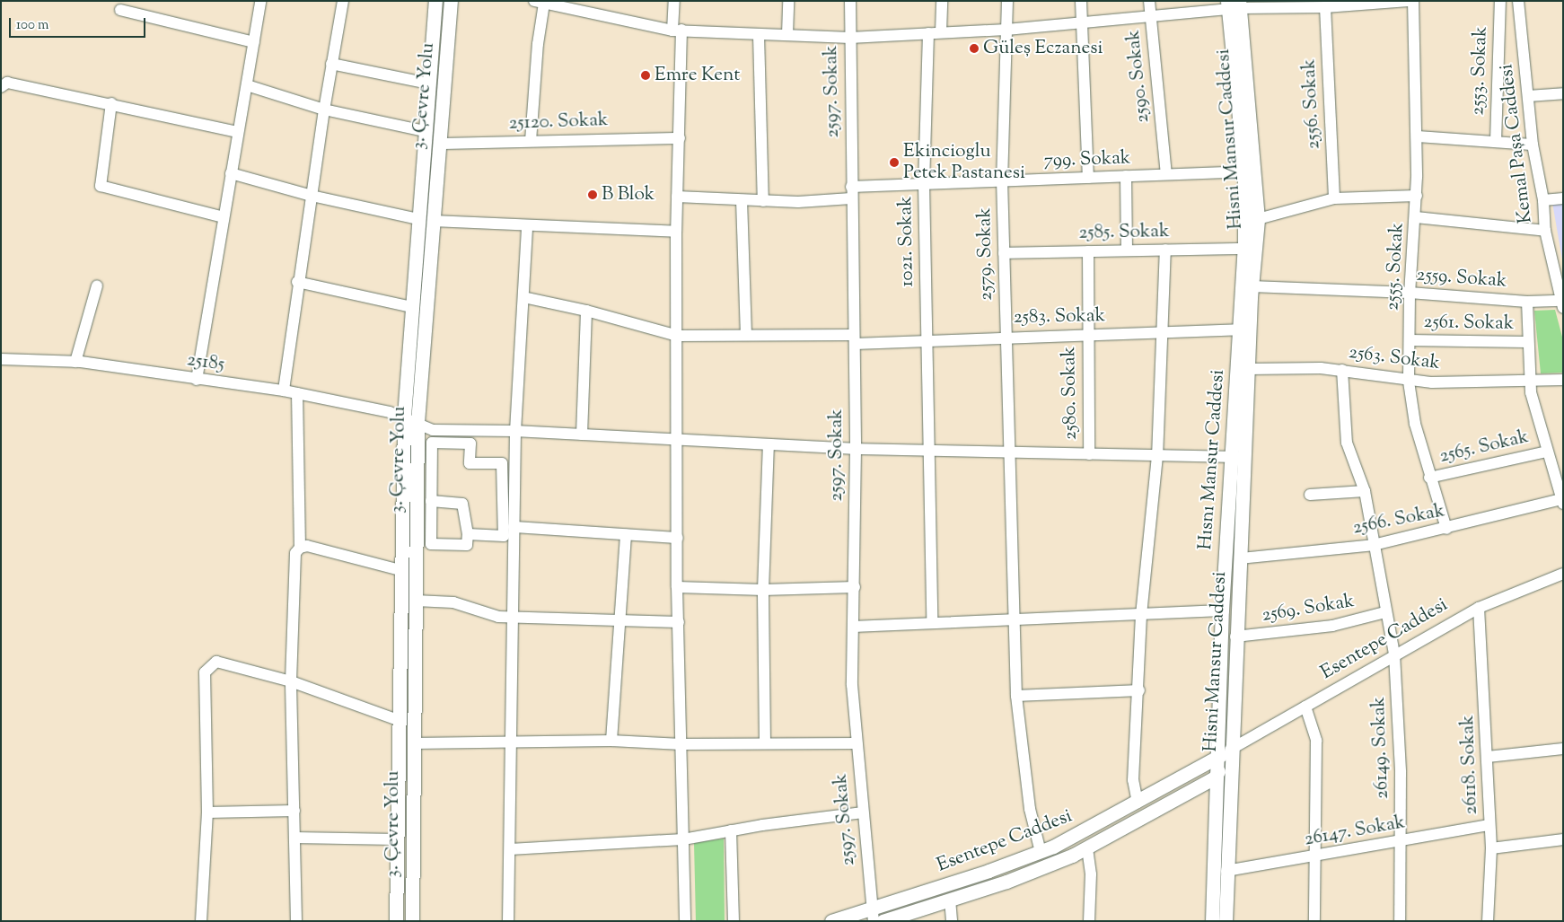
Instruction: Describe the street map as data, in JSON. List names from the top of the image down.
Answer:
{
  "streets": {
    "main road": [
      "3. Çevre Yolu",
      "Hisni Mansur Caddesi",
      "Hısnı Mansur Caddesi",
      "Esentepe Caddesi"
    ],
    "street": [
      "2553. Sokak",
      "2590. Sokak",
      "2597. Sokak",
      "2556. Sokak",
      "25120. Sokak",
      "Kemal Paşa Caddesi",
      "799. Sokak",
      "2585. Sokak",
      "1021. Sokak",
      "2579. Sokak",
      "2555. Sokak",
      "2559. Sokak",
      "2583. Sokak",
      "2561. Sokak",
      "2563. Sokak",
      "25185",
      "2580. Sokak",
      "2565. Sokak",
      "2566. Sokak",
      "2569. Sokak",
      "26149. Sokak",
      "26118. Sokak",
      "26147. Sokak"
    ]
  },
  "crossings": [
    ["2590. Sokak", "799. Sokak"],
    ["2597. Sokak", "799. Sokak"],
    ["2597. Sokak", "2583. Sokak"],
    ["2597. Sokak", "25185"],
    ["2597. Sokak", "Esentepe Caddesi"],
    ["3. Çevre Yolu", "25120. Sokak"],
    ["3. Çevre Yolu", "25185"],
    ["Hisni Mansur Caddesi", "2559. Sokak"],
    ["Hisni Mansur Caddesi", "2563. Sokak"],
    ["Hisni Mansur Caddesi", "Hısnı Mansur Caddesi"],
    ["Hisni Mansur Caddesi", "2566. Sokak"],
    ["Hisni Mansur Caddesi", "2569. Sokak"],
    ["Hisni Mansur Caddesi", "Esentepe Caddesi"],
    ["Hisni Mansur Caddesi", "26147. Sokak"],
    ["Kemal Paşa Caddesi", "2559. Sokak"],
    ["799. Sokak", "1021. Sokak"],
    ["799. Sokak", "2579. Sokak"],
    ["799. Sokak", "Hısnı Mansur Caddesi"],
    ["2585. Sokak", "2579. Sokak"],
    ["2585. Sokak", "2580. Sokak"],
    ["2585. Sokak", "Hısnı Mansur Caddesi"],
    ["1021. Sokak", "2583. Sokak"],
    ["1021. Sokak", "25185"],
    ["2579. Sokak", "2583. Sokak"],
    ["2579. Sokak", "25185"],
    ["2579. Sokak", "Esentepe Caddesi"],
    ["2555. Sokak", "2559. Sokak"],
    ["2555. Sokak", "2561. Sokak"],
    ["2555. Sokak", "2563. Sokak"],
    ["2555. Sokak", "2565. Sokak"],
    ["2555. Sokak", "2566. Sokak"],
    ["2583. Sokak", "2580. Sokak"],
    ["2583. Sokak", "Hısnı Mansur Caddesi"],
    ["2563. Sokak", "26149. Sokak"],
    ["25185", "2580. Sokak"],
    ["25185", "Hısnı Mansur Caddesi"],
    ["Hısnı Mansur Caddesi", "Esentepe Caddesi"],
    ["2566. Sokak", "26149. Sokak"],
    ["2569. Sokak", "26149. Sokak"],
    ["Esentepe Caddesi", "26149. Sokak"],
    ["Esentepe Caddesi", "26118. Sokak"],
    ["26149. Sokak", "26147. Sokak"],
    ["26118. Sokak", "26147. Sokak"]
  ],
  "places": [
    "Güleş Eczanesi",
    "Emre Kent",
    "Ekincioglu Petek Pastanesi",
    "B Blok"
  ],
  "scale_bar": "100 m"
}
